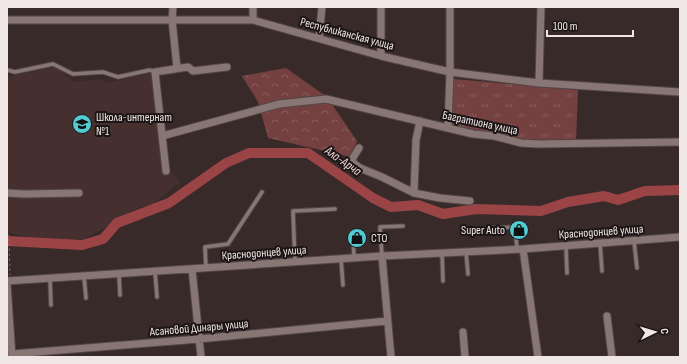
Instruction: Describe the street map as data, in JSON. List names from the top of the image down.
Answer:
{
  "streets": {
    "street": [
      "Республиканская улица",
      "Багратиона улица",
      "Краснодонцев улица",
      "Асановой Динары улица"
    ]
  },
  "water": ["Ала-Арча"],
  "places": {
    "school or university": ["Школа-интернат №1"],
    "shop": ["Super Auto", "СТО"]
  },
  "scale_bar": "100 m",
  "north": "right"
}
